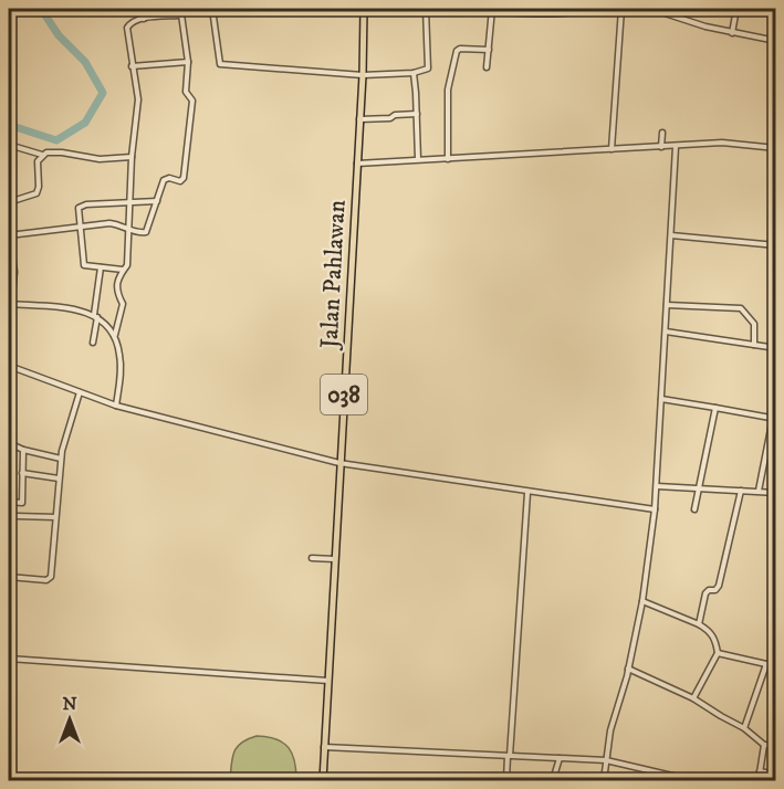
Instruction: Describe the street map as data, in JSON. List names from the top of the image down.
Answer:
{
  "streets": {
    "main road": ["Jalan Pahlawan", "038"]
  },
  "north": "top"
}
